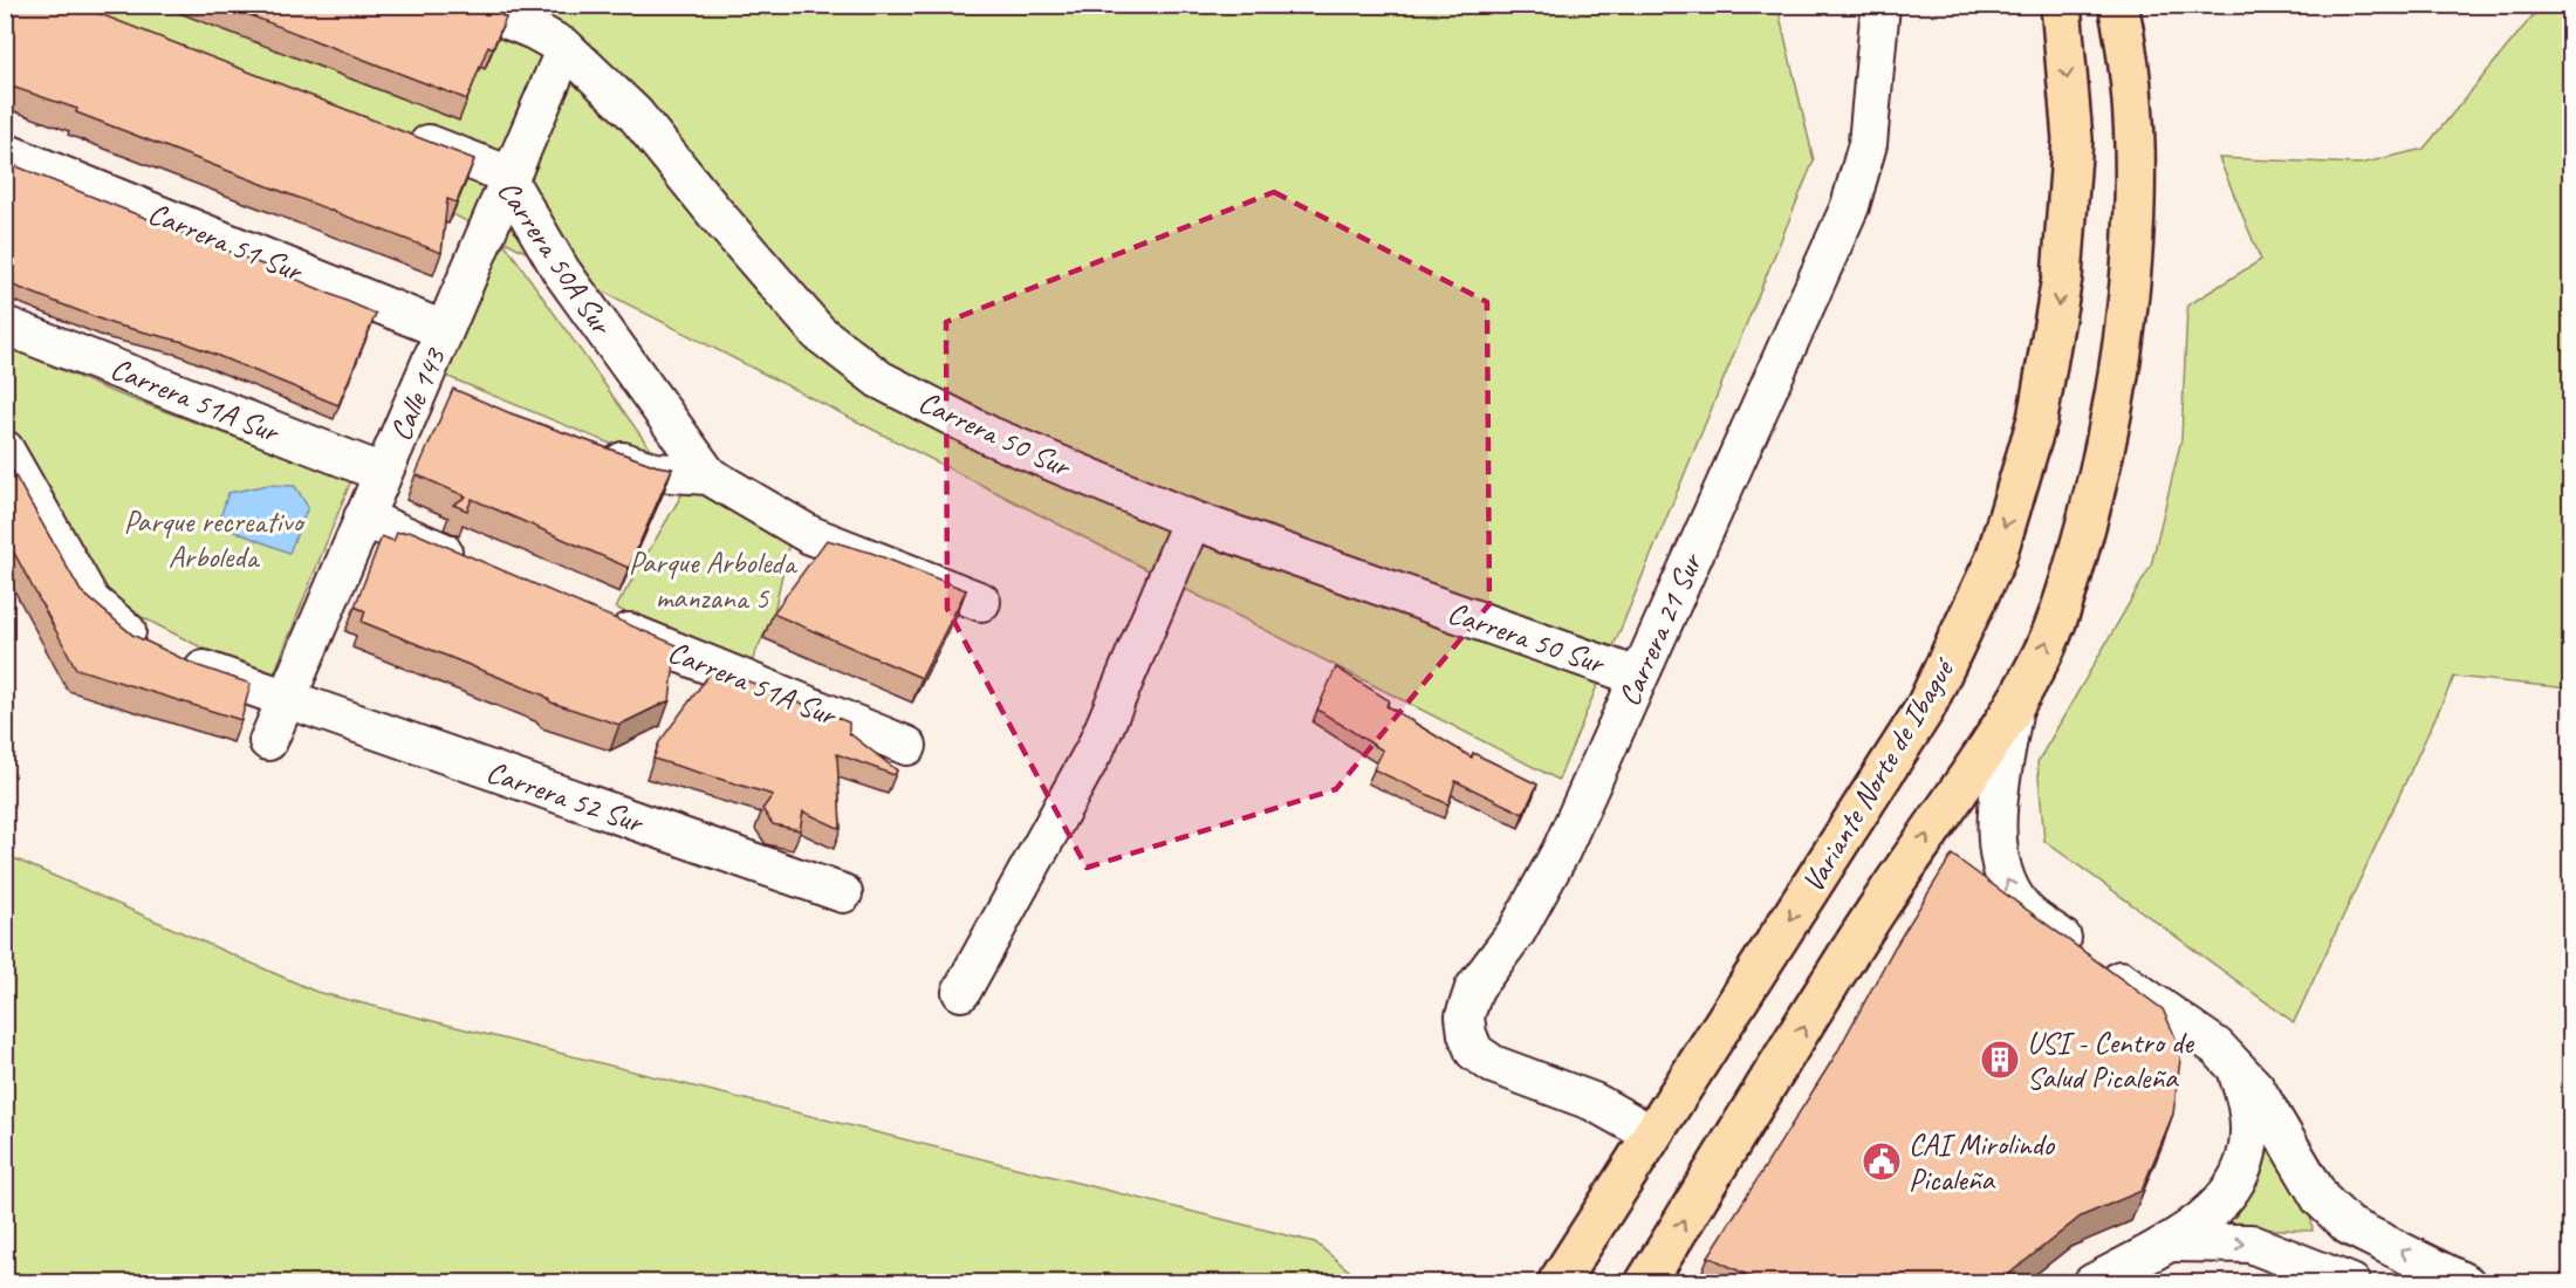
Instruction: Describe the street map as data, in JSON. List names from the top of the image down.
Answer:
{
  "streets": {
    "highway": ["Variante Norte de Ibagué"],
    "street": [
      "Carrera 51 Sur",
      "Carrera 50A Sur",
      "Calle 143",
      "Carrera 51A Sur",
      "Carrera 50 Sur",
      "Carrera 21 Sur",
      "Carrera 52 Sur"
    ]
  },
  "crossings": [
    ["Carrera 51 Sur", "Calle 143"],
    ["Carrera 50A Sur", "Calle 143"],
    ["Calle 143", "Carrera 51A Sur"],
    ["Calle 143", "Carrera 50 Sur"],
    ["Calle 143", "Carrera 52 Sur"],
    ["Carrera 50 Sur", "Carrera 21 Sur"],
    ["Carrera 21 Sur", "Variante Norte de Ibagué"]
  ],
  "parks": ["Parque recreativo Arboleda", "Parque Arboleda manzana 5"],
  "places": {
    "building": ["USI - Centro de Salud Picaleña"],
    "public building": ["CAI Mirolindo Picaleña"]
  }
}
